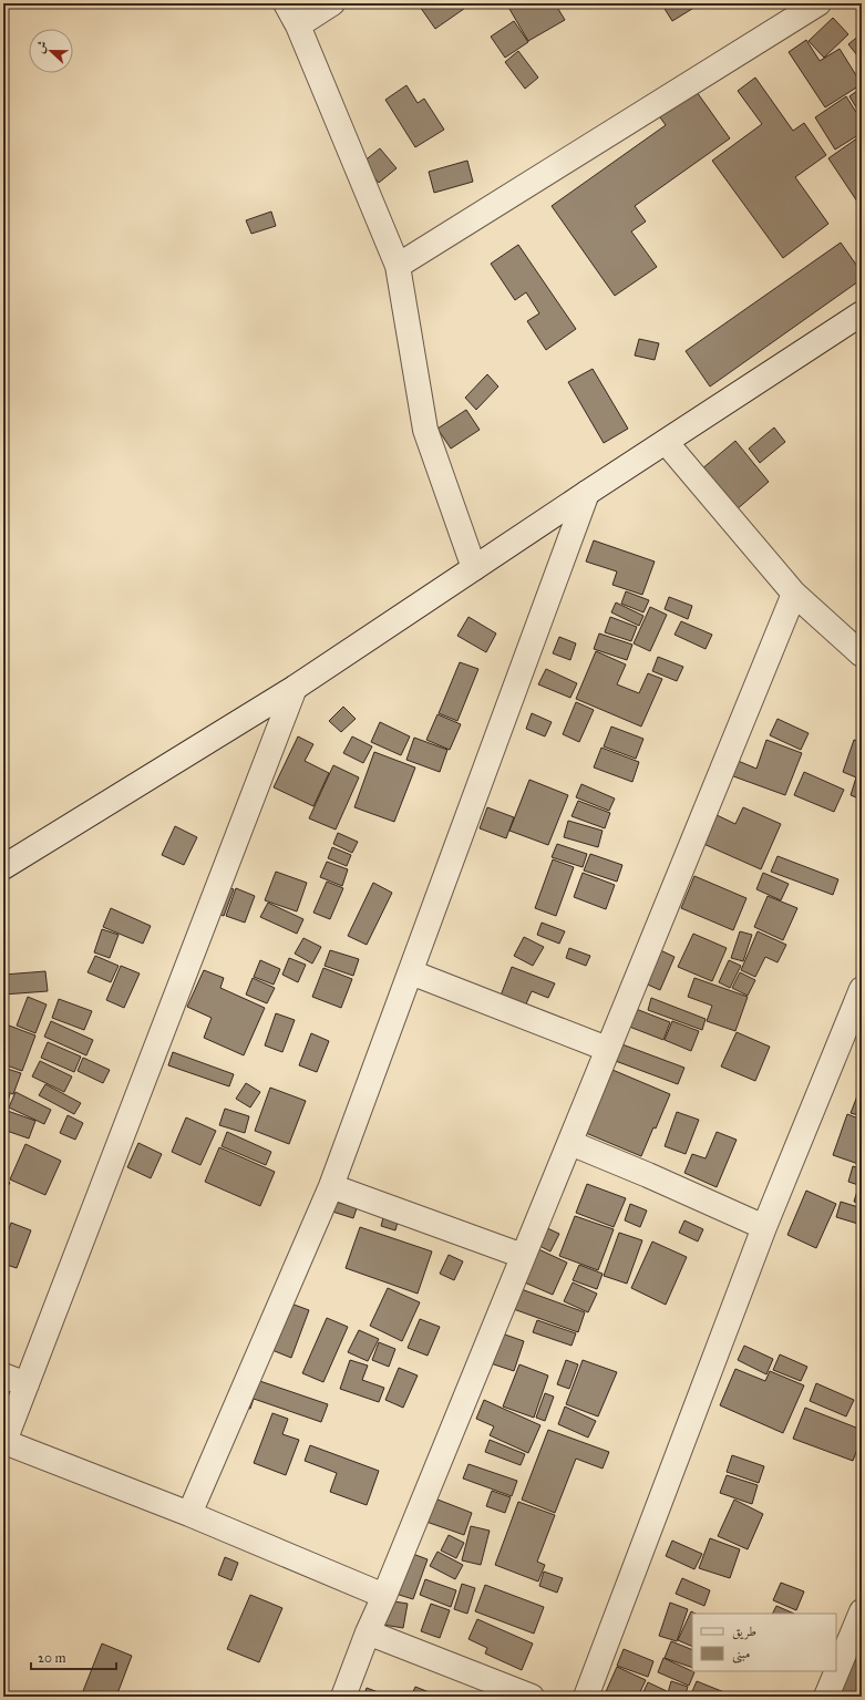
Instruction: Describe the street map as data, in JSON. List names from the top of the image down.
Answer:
{
  "legend": ["طريق", "مبنى"],
  "scale_bar": "20 m",
  "north": "left"
}
